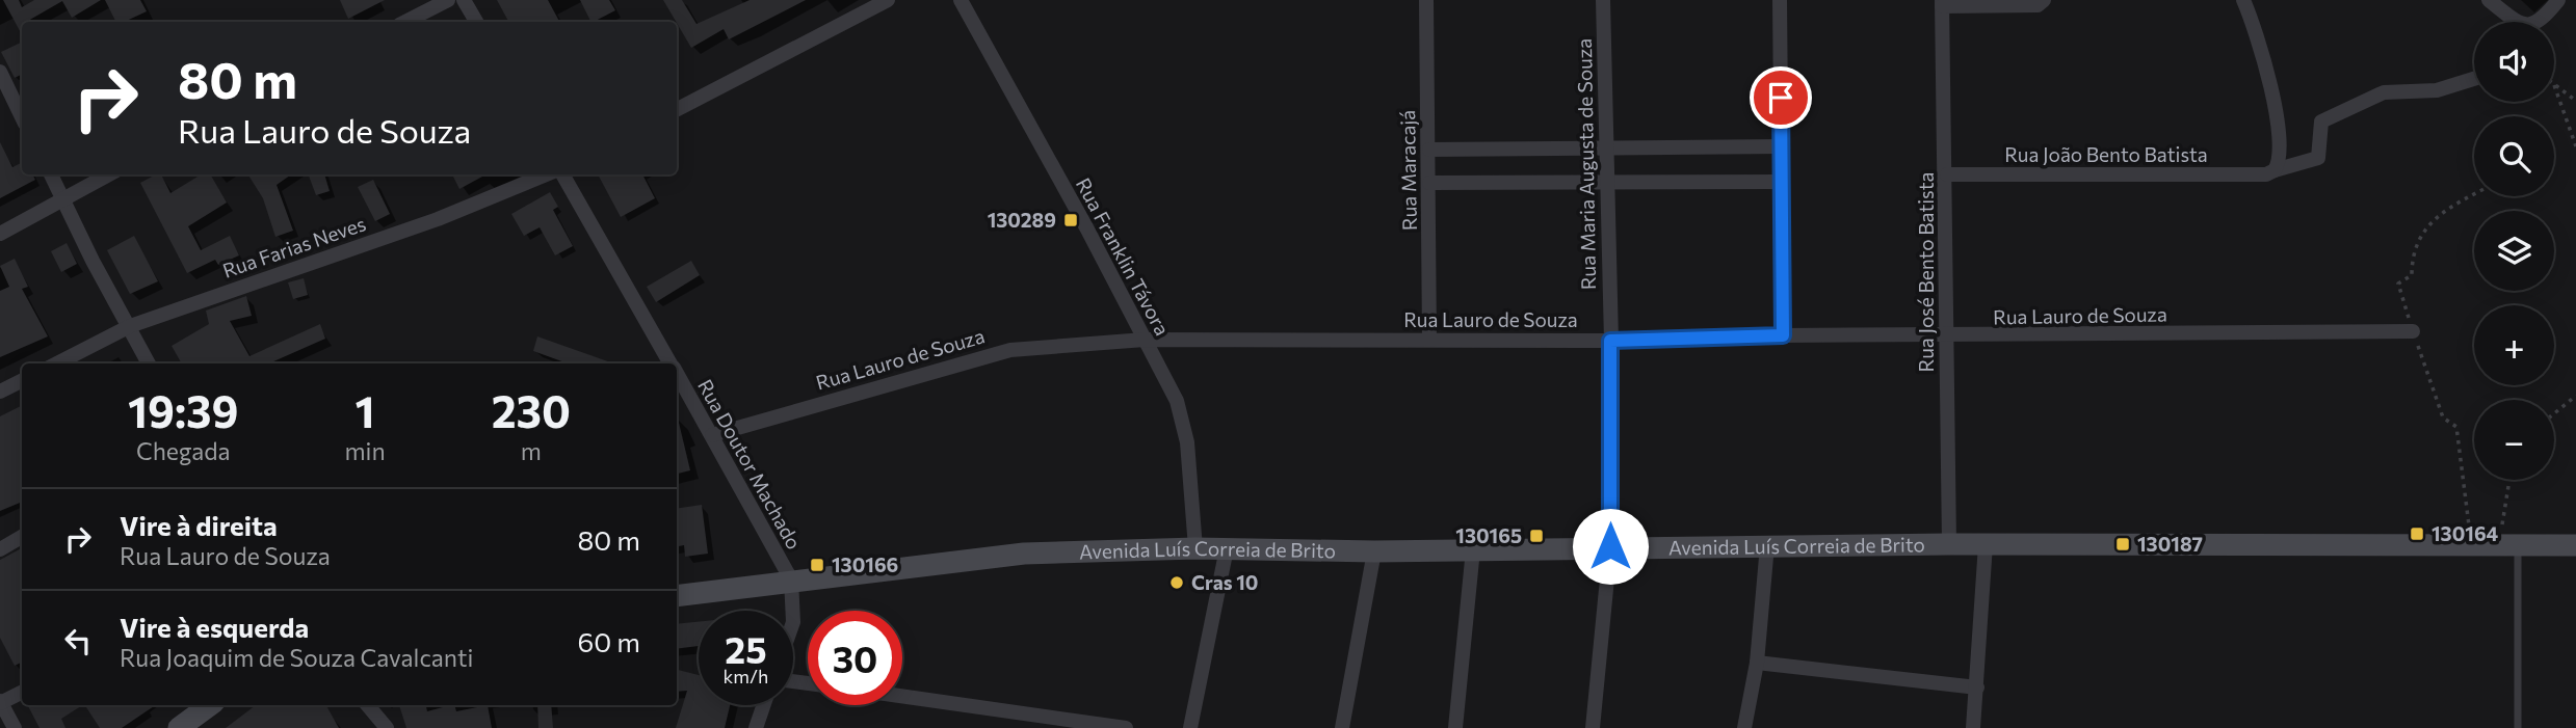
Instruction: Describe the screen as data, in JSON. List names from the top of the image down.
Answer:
{
  "streets": {
    "main road": ["Avenida Luís Correia de Brito"],
    "street": [
      "Rua João Bento Batista",
      "Rua Maria Augusta de Souza",
      "Rua Maracajá",
      "Rua Farias Neves",
      "Rua Franklin Távora",
      "Rua José Bento Batista",
      "Rua Lauro de Souza",
      "Rua Doutor Machado"
    ]
  },
  "crossings": [
    ["Rua João Bento Batista", "Rua José Bento Batista"],
    ["Rua Maria Augusta de Souza", "Rua Lauro de Souza"],
    ["Rua Maria Augusta de Souza", "Avenida Luís Correia de Brito"],
    ["Rua Maracajá", "Rua Lauro de Souza"],
    ["Rua Franklin Távora", "Rua Lauro de Souza"],
    ["Rua Franklin Távora", "Avenida Luís Correia de Brito"],
    ["Rua José Bento Batista", "Rua Lauro de Souza"],
    ["Rua José Bento Batista", "Avenida Luís Correia de Brito"],
    ["Rua Lauro de Souza", "Rua Doutor Machado"],
    ["Rua Doutor Machado", "Avenida Luís Correia de Brito"]
  ],
  "places": {
    "transit": [
      "130289",
      "130164",
      "130165",
      "130187",
      "130166"
    ],
    "other": ["Cras 10"]
  },
  "page": {
    "map_buttons": ["+", "−"],
    "turn": ["80 m", "Rua Lauro de Souza"],
    "eta": [
      "19:39",
      "Chegada",
      "1",
      "min",
      "230",
      "m"
    ],
    "list": [
      {
        "name": "Vire à direita",
        "note": "Rua Lauro de Souza",
        "value": "80 m"
      },
      {
        "name": "Vire à esquerda",
        "note": "Rua Joaquim de Souza Cavalcanti",
        "value": "60 m"
      }
    ],
    "speed": "25 km/h",
    "limit": "30"
  }
}
